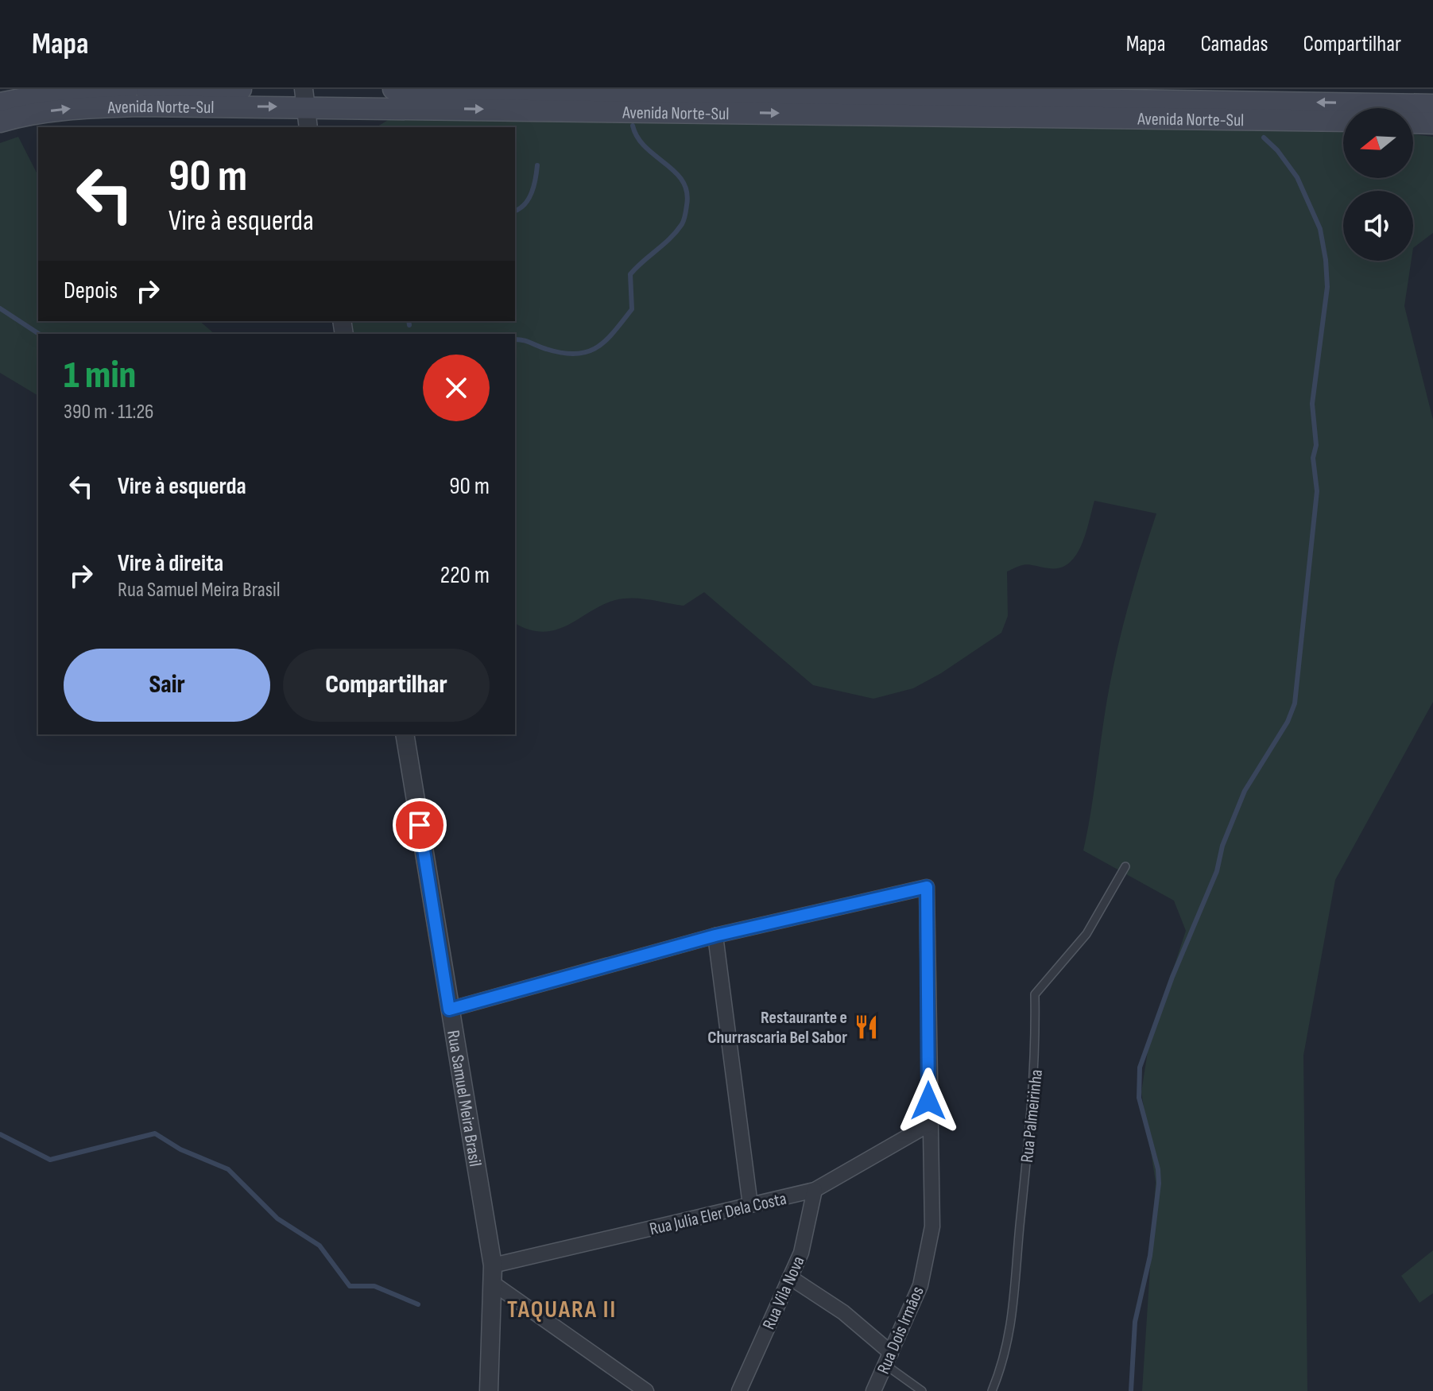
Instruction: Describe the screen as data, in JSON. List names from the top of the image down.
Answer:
{
  "streets": {
    "main road": ["Avenida Norte-Sul"],
    "street": [
      "Rua Samuel Meira Brasil",
      "Rua Julia Eler Dela Costa",
      "Rua Vila Nova",
      "Rua Dois Irmãos"
    ],
    "lane": ["Rua Palmeirinha"]
  },
  "crossings": [
    ["Rua Samuel Meira Brasil", "Rua Julia Eler Dela Costa"],
    ["Rua Julia Eler Dela Costa", "Rua Vila Nova"],
    ["Rua Julia Eler Dela Costa", "Rua Dois Irmãos"]
  ],
  "districts": ["TAQUARA II"],
  "places": {
    "restaurant": ["Restaurante e Churrascaria Bel Sabor"]
  },
  "north": "left",
  "page": {
    "header": "Mapa",
    "nav": ["Mapa", "Camadas", "Compartilhar"],
    "turn": ["90 m", "Vire à esquerda"],
    "then": "Depois",
    "heading": ["1 min", "390 m · 11:26"],
    "list": [
      {
        "name": "Vire à esquerda",
        "value": "90 m"
      },
      {
        "name": "Vire à direita",
        "note": "Rua Samuel Meira Brasil",
        "value": "220 m"
      }
    ],
    "buttons": ["Sair", "Compartilhar"]
  }
}
